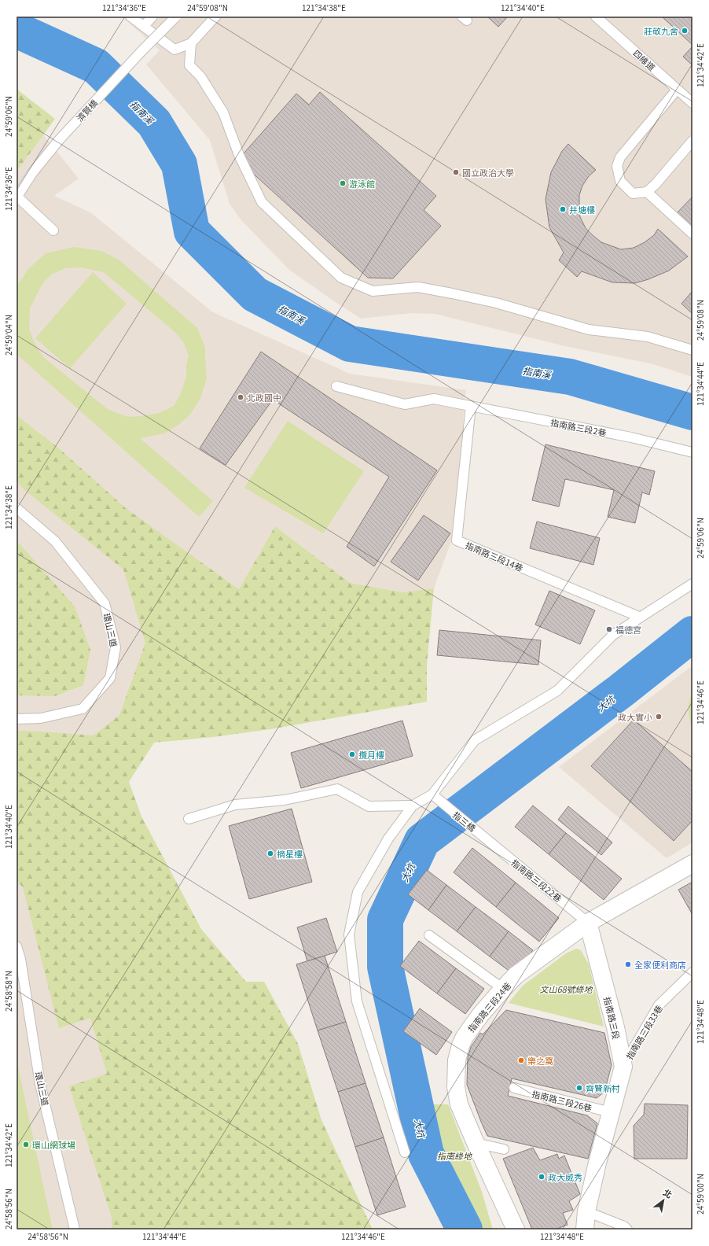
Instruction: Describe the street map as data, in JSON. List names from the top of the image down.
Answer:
{
  "streets": {
    "street": ["指南路三段24巷", "指南路三段"],
    "lane": [
      "四維道",
      "濟賢橋",
      "指南路三段2巷",
      "指南路三段14巷",
      "環山三道",
      "指三橋",
      "指南路三段22巷",
      "指南路三段33巷",
      "指南路三段26巷"
    ]
  },
  "crossings": [
    ["指南路三段2巷", "指南路三段14巷"],
    ["指三橋", "指南路三段22巷"],
    ["指南路三段22巷", "指南路三段24巷"],
    ["指南路三段22巷", "指南路三段"],
    ["指南路三段24巷", "指南路三段"],
    ["指南路三段", "指南路三段33巷"],
    ["指南路三段", "指南路三段26巷"]
  ],
  "water": ["指南溪", "大坑"],
  "parks": ["文山68號綠地", "指南綠地"],
  "places": [
    "莊敬九舍",
    "國立政治大學",
    "游泳館",
    "井塘樓",
    "北政國中",
    "福德宮",
    "政大實小",
    "攬月樓",
    "摘星樓",
    "全家便利商店",
    "樂之窩",
    "齊賢新村",
    "環山網球場",
    "政大威秀"
  ],
  "north": "top right",
  "coordinates": [
    "121°34'36\"E",
    "24°59'08\"N",
    "121°34'38\"E",
    "121°34'40\"E",
    "121°34'42\"E",
    "24°59'06\"N",
    "24°59'04\"N",
    "121°34'44\"E",
    "121°34'46\"E",
    "24°58'58\"N",
    "121°34'48\"E",
    "24°59'00\"N",
    "24°58'56\"N"
  ]
}
